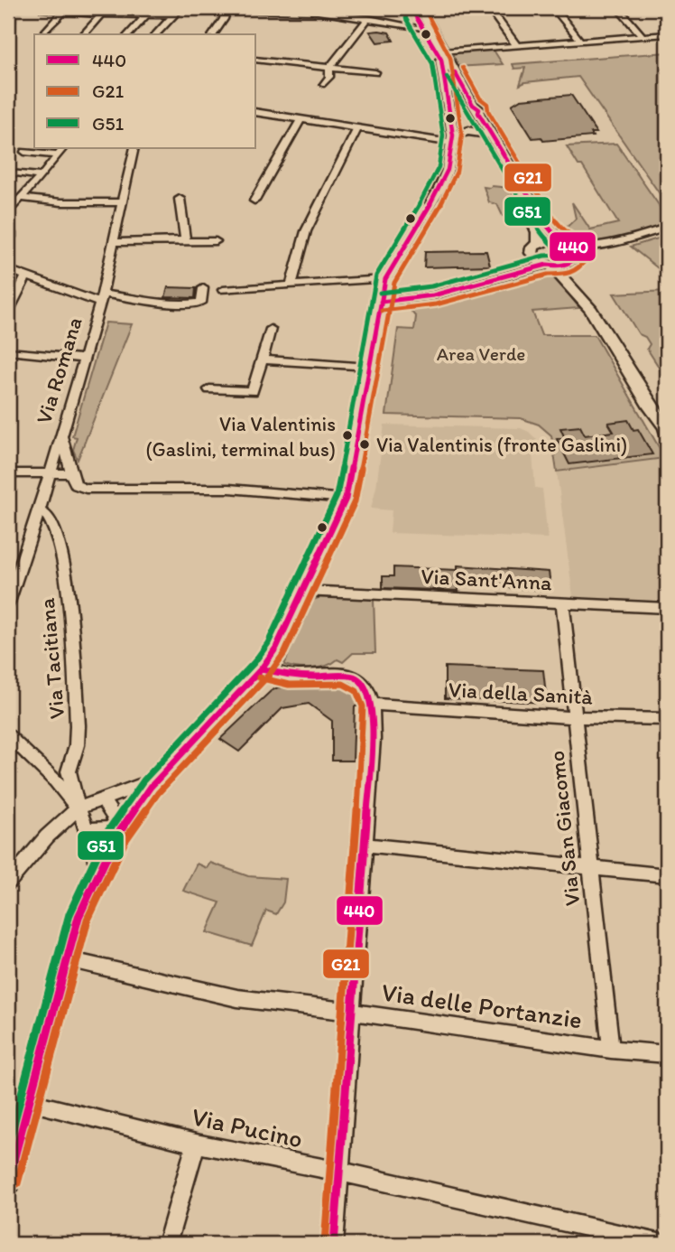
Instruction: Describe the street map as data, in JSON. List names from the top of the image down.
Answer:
{
  "streets": {
    "street": [
      "Via Romana",
      "Via Sant'Anna",
      "Via Tacitiana",
      "Via della Sanità",
      "Via San Giacomo",
      "Via delle Portanzie",
      "Via Pucino"
    ]
  },
  "crossings": [
    ["Via Romana", "Via Tacitiana"],
    ["Via Sant'Anna", "Via San Giacomo"],
    ["Via della Sanità", "Via San Giacomo"],
    ["Via San Giacomo", "Via delle Portanzie"]
  ],
  "parks": ["Area Verde"],
  "places": ["Via Valentinis (Gaslini, terminal bus)", "Via Valentinis (fronte Gaslini)"],
  "lines": ["transit line 440", "transit line G21", "transit line G51"],
  "legend": ["440", "G21", "G51"]
}
